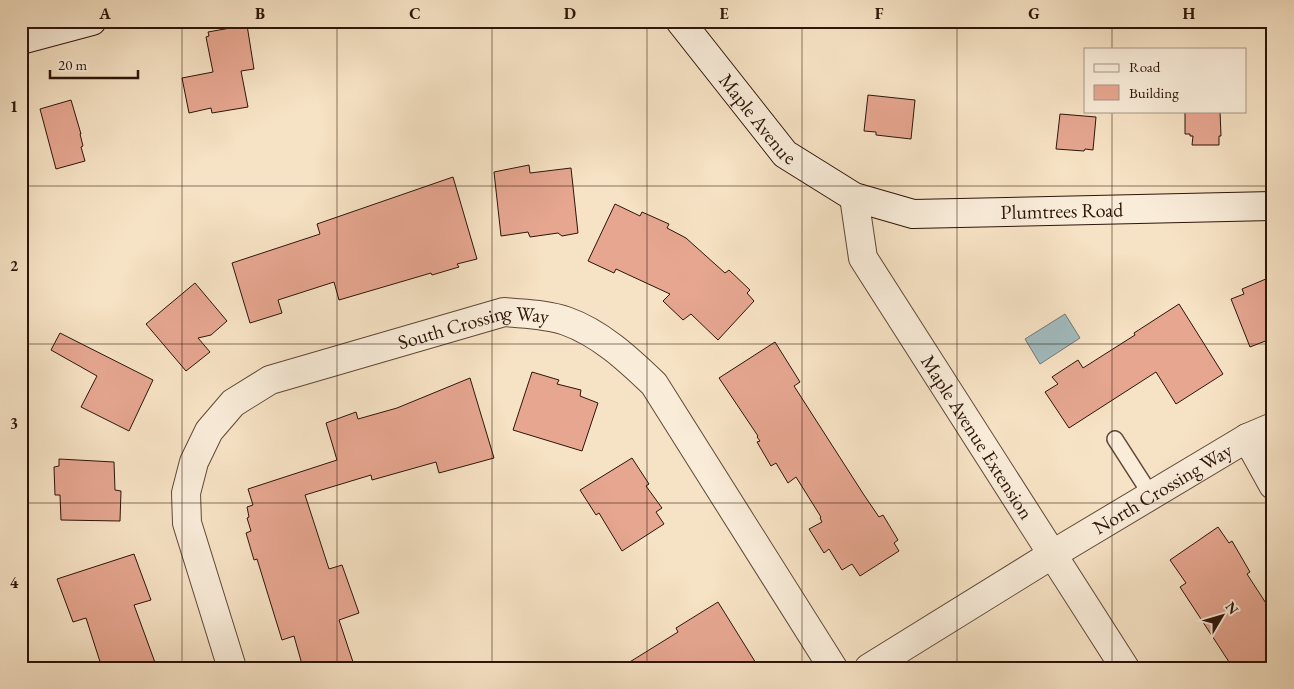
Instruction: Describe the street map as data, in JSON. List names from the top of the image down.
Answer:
{
  "streets": {
    "street": [
      "Maple Avenue",
      "Plumtrees Road",
      "South Crossing Way",
      "Maple Avenue Extension",
      "North Crossing Way"
    ]
  },
  "crossings": [
    ["Maple Avenue", "Plumtrees Road"],
    ["Maple Avenue", "Maple Avenue Extension"],
    ["Plumtrees Road", "Maple Avenue Extension"],
    ["Maple Avenue Extension", "North Crossing Way"]
  ],
  "legend": ["Road", "Building"],
  "scale_bar": "20 m",
  "north": "top right",
  "grid": {
    "columns": [
      "A",
      "B",
      "C",
      "D",
      "E",
      "F",
      "G",
      "H"
    ],
    "rows": [
      "1",
      "2",
      "3",
      "4"
    ]
  }
}
